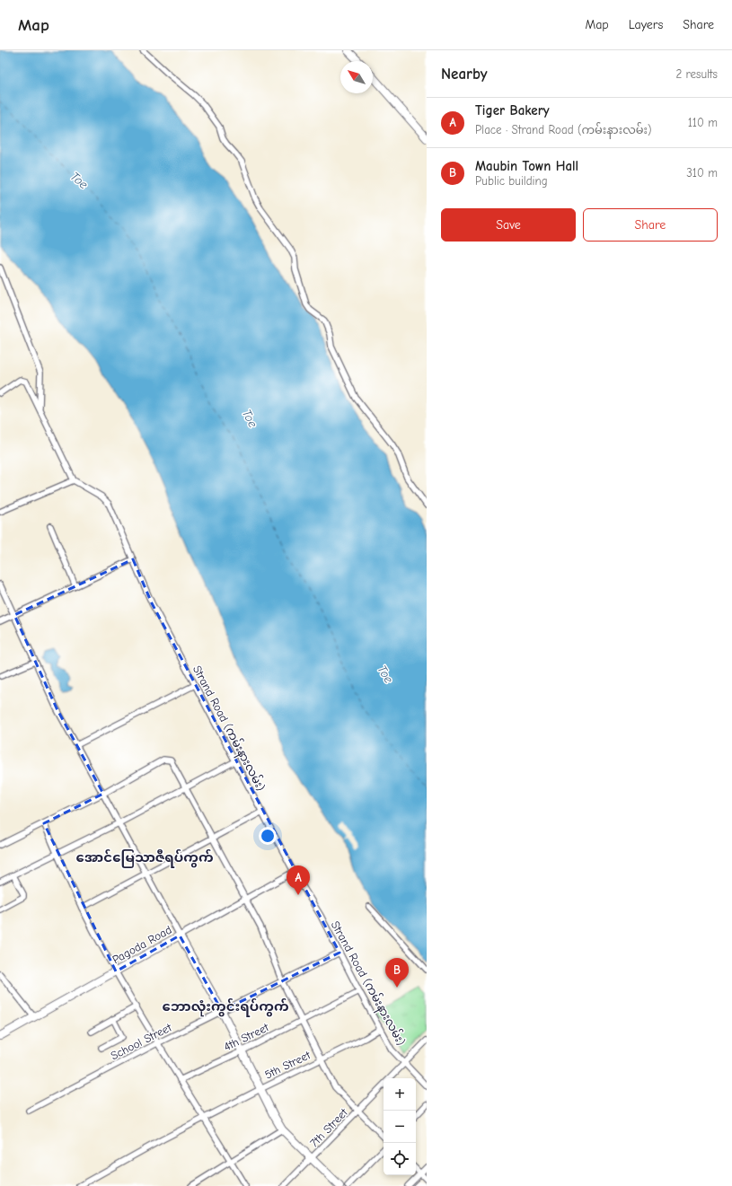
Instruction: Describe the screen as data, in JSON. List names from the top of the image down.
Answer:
{
  "streets": {
    "main road": ["Pagoda Road"],
    "street": [
      "Strand Road (ကမ်းနားလမ်း)",
      "4th Street",
      "School Street",
      "5th Street",
      "7th Street"
    ]
  },
  "crossings": [
    ["Strand Road (ကမ်းနားလမ်း)", "Pagoda Road"],
    ["Strand Road (ကမ်းနားလမ်း)", "4th Street"],
    ["Strand Road (ကမ်းနားလမ်း)", "School Street"],
    ["Strand Road (ကမ်းနားလမ်း)", "5th Street"],
    ["Strand Road (ကမ်းနားလမ်း)", "7th Street"]
  ],
  "districts": ["အောင်မြေသာဇီရပ်ကွက်", "ဘောလုံးကွင်းရပ်ကွက်"],
  "water": ["Toe"],
  "north": "top left",
  "page": {
    "header": "Map",
    "nav": ["Map", "Layers", "Share"],
    "heading": ["Nearby", "2 results"],
    "list": [
      {
        "mark": "A",
        "name": "Tiger Bakery",
        "note": "Place · Strand Road (ကမ်းနားလမ်း)",
        "value": "110 m"
      },
      {
        "mark": "B",
        "name": "Maubin Town Hall",
        "note": "Public building",
        "value": "310 m"
      }
    ],
    "buttons": ["Save", "Share"],
    "pins": ["A", "B"],
    "map_buttons": ["+", "−"]
  }
}
